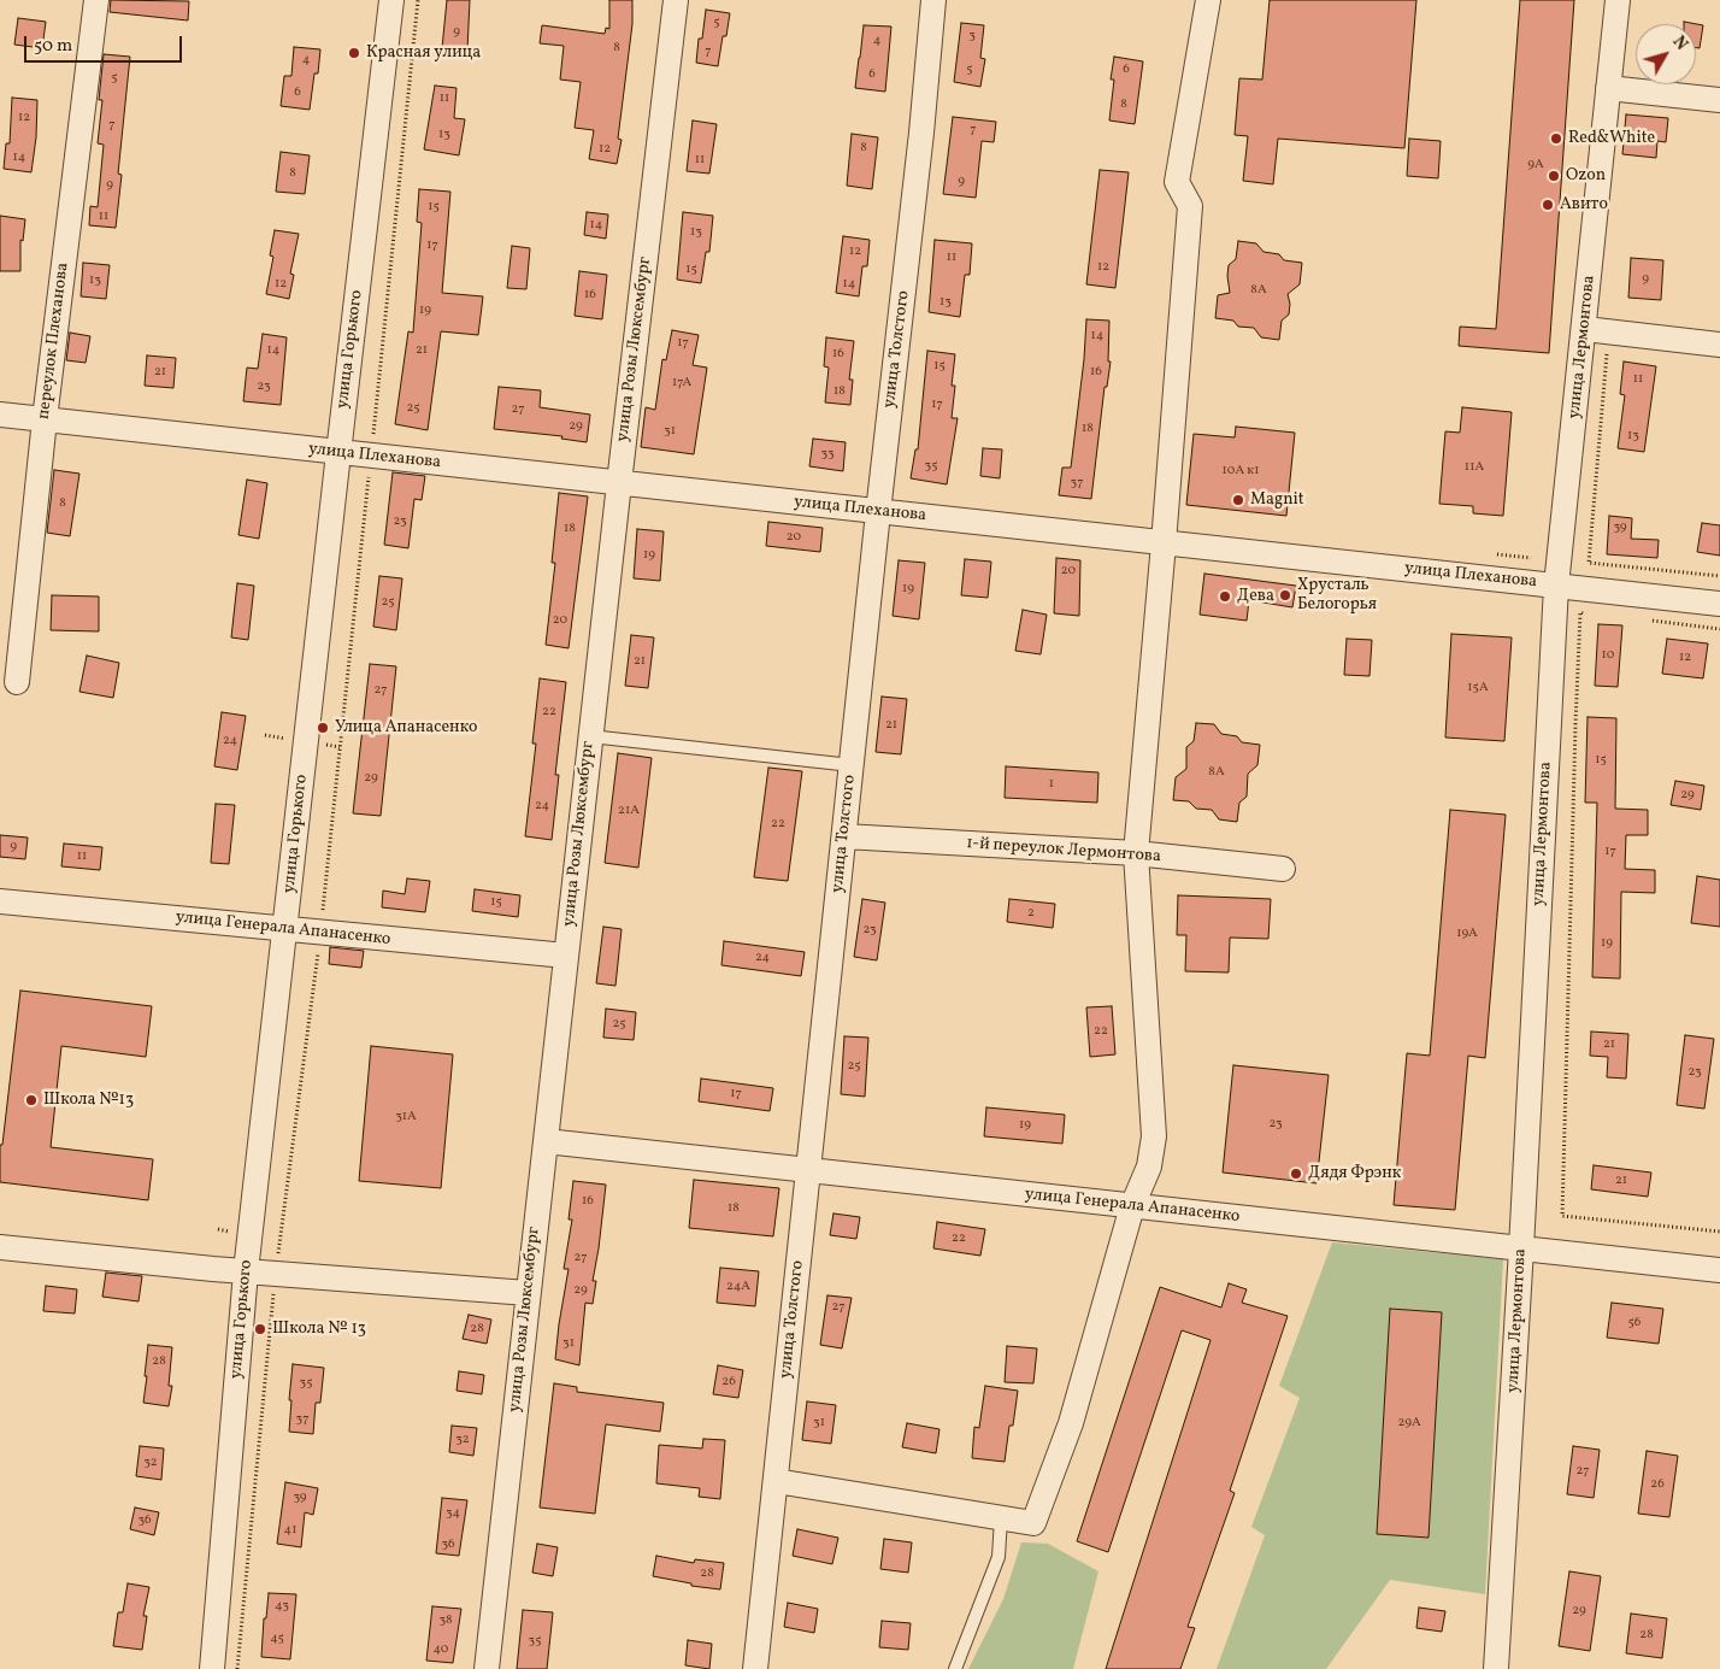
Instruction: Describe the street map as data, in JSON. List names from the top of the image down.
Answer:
{
  "streets": {
    "street": [
      "переулок Плеханова",
      "улица Лермонтова",
      "улица Горького",
      "улица Розы Люксембург",
      "улица Толстого",
      "улица Плеханова",
      "1-й переулок Лермонтова",
      "улица Генерала Апанасенко"
    ]
  },
  "crossings": [
    ["переулок Плеханова", "улица Плеханова"],
    ["улица Лермонтова", "улица Плеханова"],
    ["улица Лермонтова", "улица Генерала Апанасенко"],
    ["улица Горького", "улица Плеханова"],
    ["улица Горького", "улица Генерала Апанасенко"],
    ["улица Розы Люксембург", "улица Плеханова"],
    ["улица Розы Люксембург", "улица Генерала Апанасенко"],
    ["улица Толстого", "улица Плеханова"],
    ["улица Толстого", "1-й переулок Лермонтова"],
    ["улица Толстого", "улица Генерала Апанасенко"]
  ],
  "places": [
    "Красная улица",
    "Red&White",
    "Ozon",
    "Авито",
    "Magnit",
    "Хрусталь Белогорья",
    "Дева",
    "Улица Апанасенко",
    "Школа №13",
    "Дядя Фрэнк",
    "Школа № 13"
  ],
  "house_numbers": [
    "5",
    "9",
    "3",
    "4",
    "8",
    "7",
    "4",
    "5",
    "6",
    "6",
    "5",
    "6",
    "11",
    "8",
    "12",
    "7",
    "7",
    "13",
    "8",
    "12",
    "14",
    "11",
    "9А",
    "8",
    "9",
    "9",
    "15",
    "11",
    "14",
    "13",
    "17",
    "12",
    "11",
    "12",
    "15",
    "9",
    "13",
    "12",
    "14",
    "8А",
    "16",
    "13",
    "19",
    "14",
    "17",
    "14",
    "21",
    "16",
    "15",
    "21",
    "16",
    "11",
    "17А",
    "23",
    "18",
    "17",
    "25",
    "27",
    "29",
    "18",
    "31",
    "13",
    "33",
    "35",
    "11А",
    "10А к1",
    "37",
    "8",
    "23",
    "39",
    "18",
    "20",
    "19",
    "20",
    "19",
    "25",
    "20",
    "10",
    "12",
    "21",
    "15А",
    "27",
    "22",
    "21",
    "24",
    "15",
    "8А",
    "29",
    "1",
    "29",
    "24",
    "21А",
    "22",
    "9",
    "17",
    "11",
    "15",
    "2",
    "23",
    "19А",
    "19",
    "24",
    "25",
    "22",
    "21",
    "25",
    "23",
    "17",
    "31А",
    "23",
    "19",
    "21",
    "16",
    "18",
    "22",
    "27",
    "24А",
    "29",
    "27",
    "56",
    "28",
    "31",
    "28",
    "26",
    "35",
    "37",
    "31",
    "29А",
    "32",
    "32",
    "27",
    "26",
    "39",
    "34",
    "36",
    "41",
    "36",
    "28",
    "43",
    "29",
    "38",
    "28",
    "45",
    "35",
    "40"
  ],
  "scale_bar": "50 m",
  "north": "top right"
}
